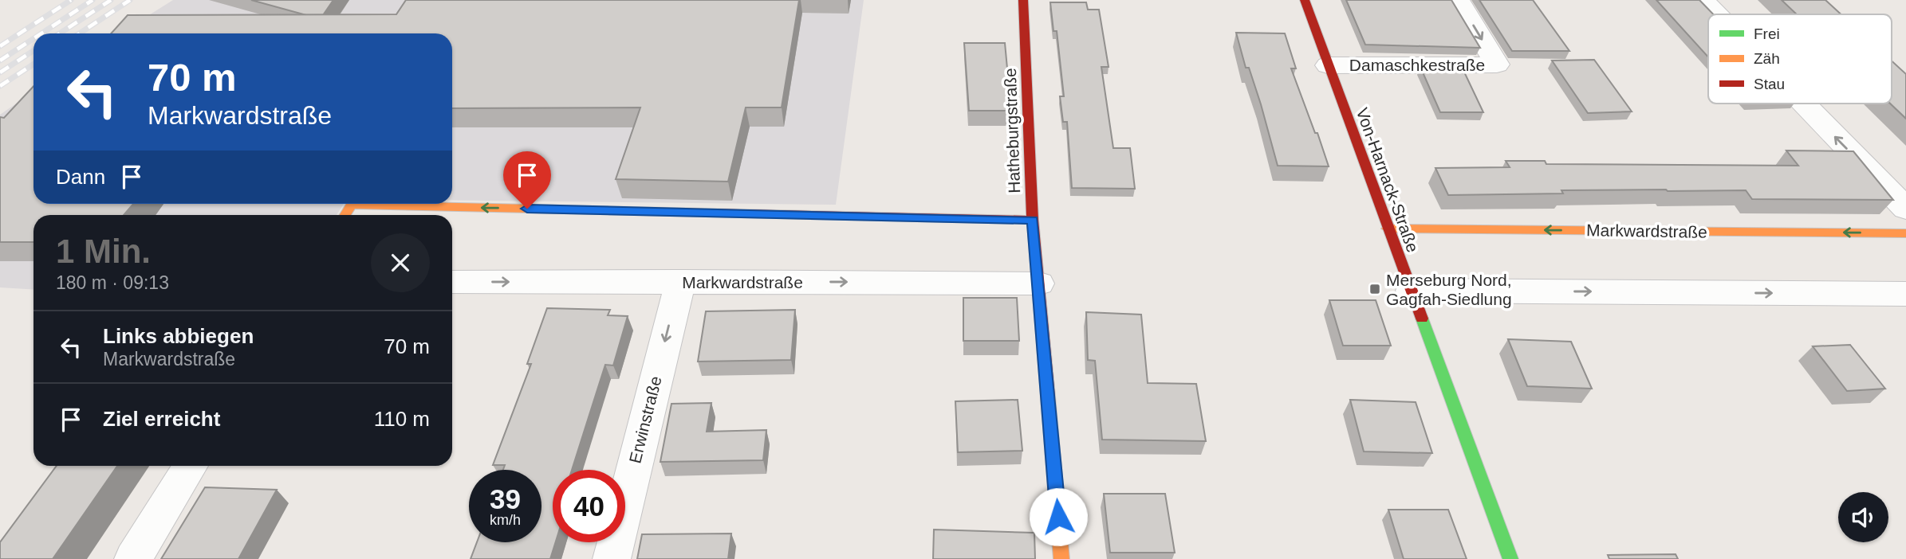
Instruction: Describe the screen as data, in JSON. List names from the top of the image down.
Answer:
{
  "streets": {
    "street": [
      "Damaschkestraße",
      "Hatheburgstraße",
      "Von-Harnack-Straße",
      "Markwardstraße",
      "Erwinstraße"
    ]
  },
  "crossings": [
    ["Damaschkestraße", "Von-Harnack-Straße"],
    ["Hatheburgstraße", "Markwardstraße"],
    ["Von-Harnack-Straße", "Markwardstraße"],
    ["Markwardstraße", "Erwinstraße"]
  ],
  "one_way": ["Erwinstraße"],
  "places": {
    "transit": ["Merseburg Nord, Gagfah-Siedlung"]
  },
  "legend": ["Frei", "Zäh", "Stau"],
  "page": {
    "turn": ["70 m", "Markwardstraße"],
    "then": "Dann",
    "heading": ["1 Min.", "180 m · 09:13"],
    "list": [
      {
        "name": "Links abbiegen",
        "note": "Markwardstraße",
        "value": "70 m"
      },
      {
        "name": "Ziel erreicht",
        "value": "110 m"
      }
    ],
    "speed": "39 km/h",
    "limit": "40"
  }
}
